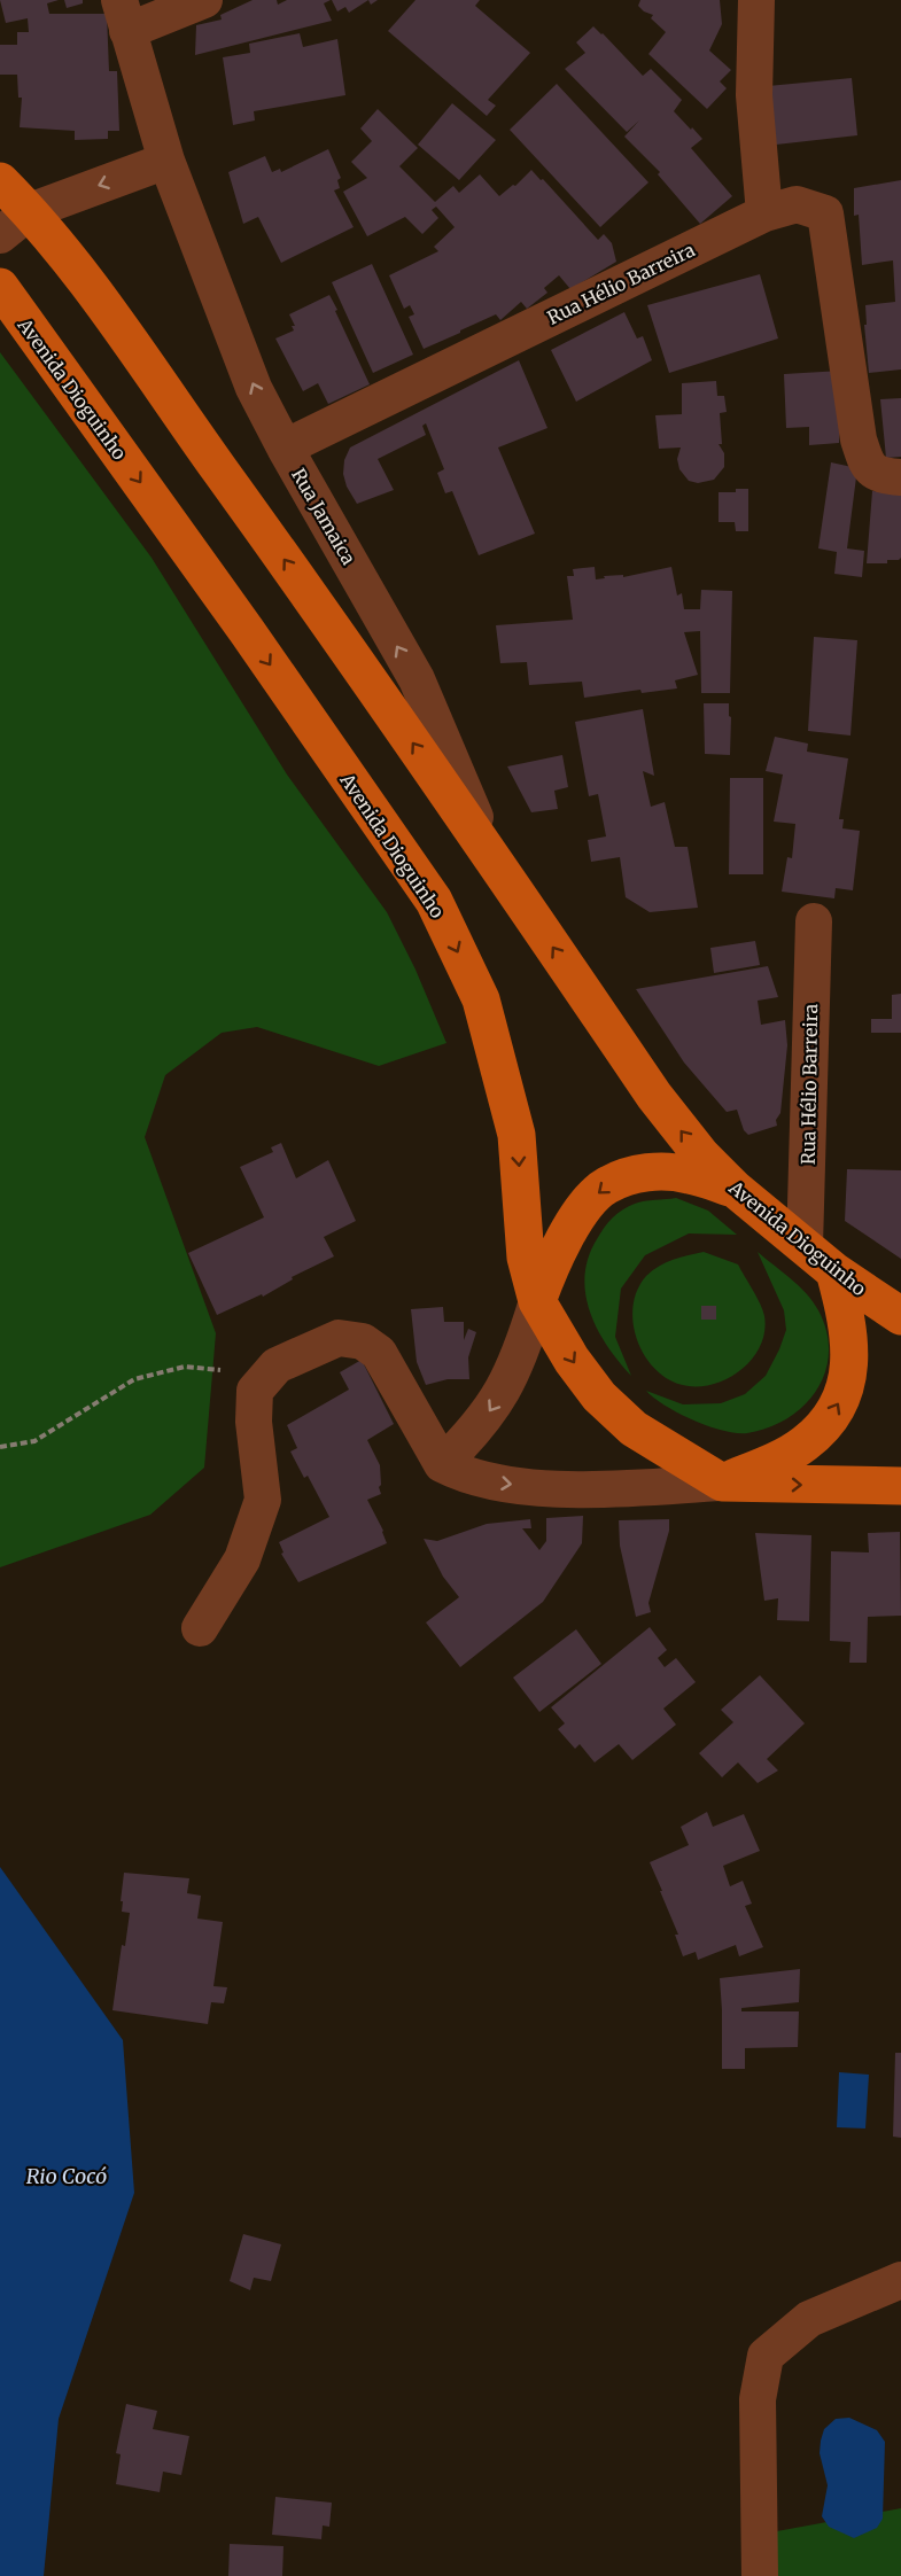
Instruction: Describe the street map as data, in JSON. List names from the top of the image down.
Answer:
{
  "streets": {
    "main road": ["Avenida Dioguinho"],
    "street": ["Rua Hélio Barreira", "Rua Jamaica"]
  },
  "crossings": [
    ["Rua Hélio Barreira", "Avenida Dioguinho"],
    ["Rua Hélio Barreira", "Rua Jamaica"],
    ["Avenida Dioguinho", "Rua Jamaica"]
  ],
  "one_way": ["Rua Jamaica"],
  "water": ["Rio Cocó"]
}
